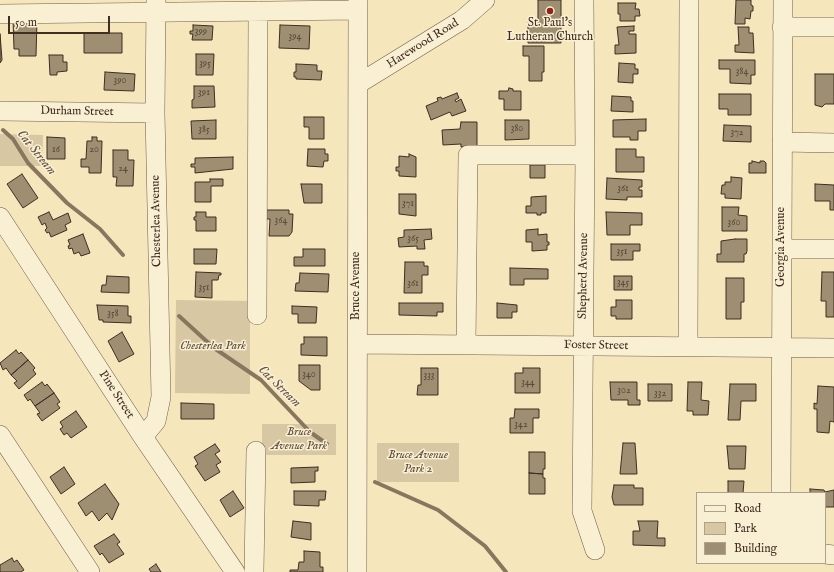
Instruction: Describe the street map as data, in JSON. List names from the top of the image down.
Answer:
{
  "streets": {
    "street": [
      "Harewood Road",
      "Durham Street",
      "Chesterlea Avenue",
      "Georgia Avenue",
      "Shepherd Avenue",
      "Bruce Avenue",
      "Foster Street",
      "Pine Street"
    ]
  },
  "crossings": [
    ["Harewood Road", "Bruce Avenue"],
    ["Durham Street", "Chesterlea Avenue"],
    ["Chesterlea Avenue", "Pine Street"],
    ["Georgia Avenue", "Foster Street"],
    ["Shepherd Avenue", "Foster Street"],
    ["Bruce Avenue", "Foster Street"]
  ],
  "water": ["Cat Stream"],
  "parks": ["Chesterlea Park", "Bruce Avenue Park", "Bruce Avenue Park 2"],
  "places": ["St. Paul's Lutheran Church"],
  "house_numbers": [
    "399",
    "394",
    "395",
    "384",
    "390",
    "391",
    "380",
    "385",
    "372",
    "16",
    "20",
    "24",
    "361",
    "371",
    "364",
    "360",
    "365",
    "351",
    "345",
    "361",
    "351",
    "358",
    "340",
    "333",
    "344",
    "302",
    "332",
    "342"
  ],
  "legend": ["Road", "Park", "Building"],
  "scale_bar": "50 m"
}
